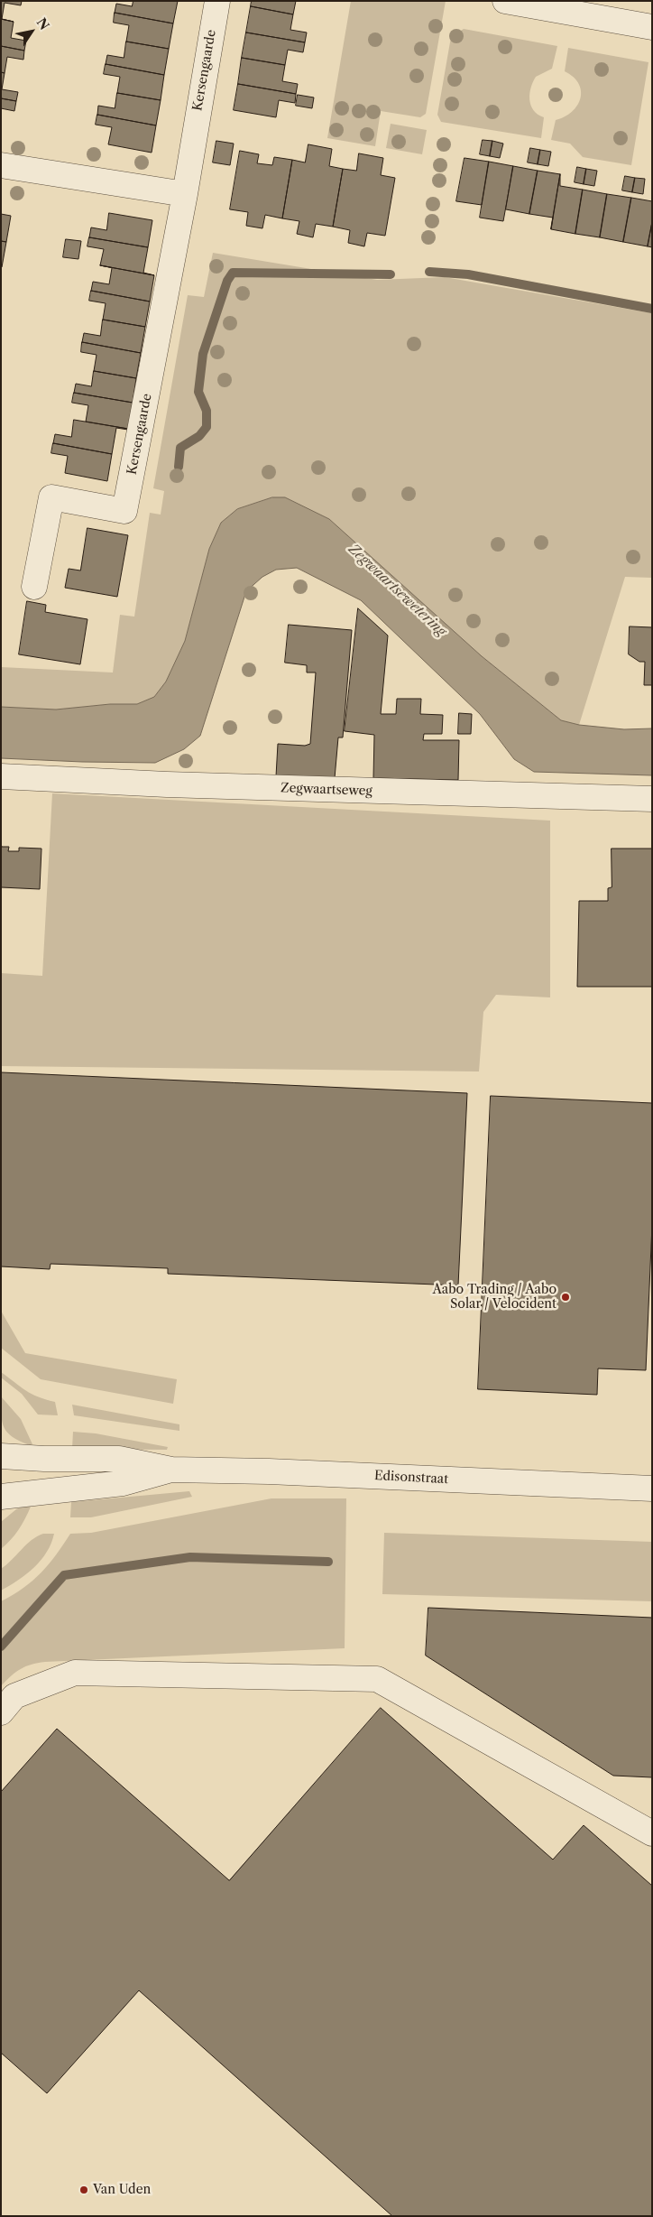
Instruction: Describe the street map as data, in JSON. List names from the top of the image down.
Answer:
{
  "streets": {
    "street": ["Kersengaarde", "Zegwaartseweg", "Edisonstraat"]
  },
  "water": ["Zegwaartsewetering"],
  "places": ["Aabo Trading / Aabo Solar / Velocident", "Van Uden"],
  "north": "top right"
}
